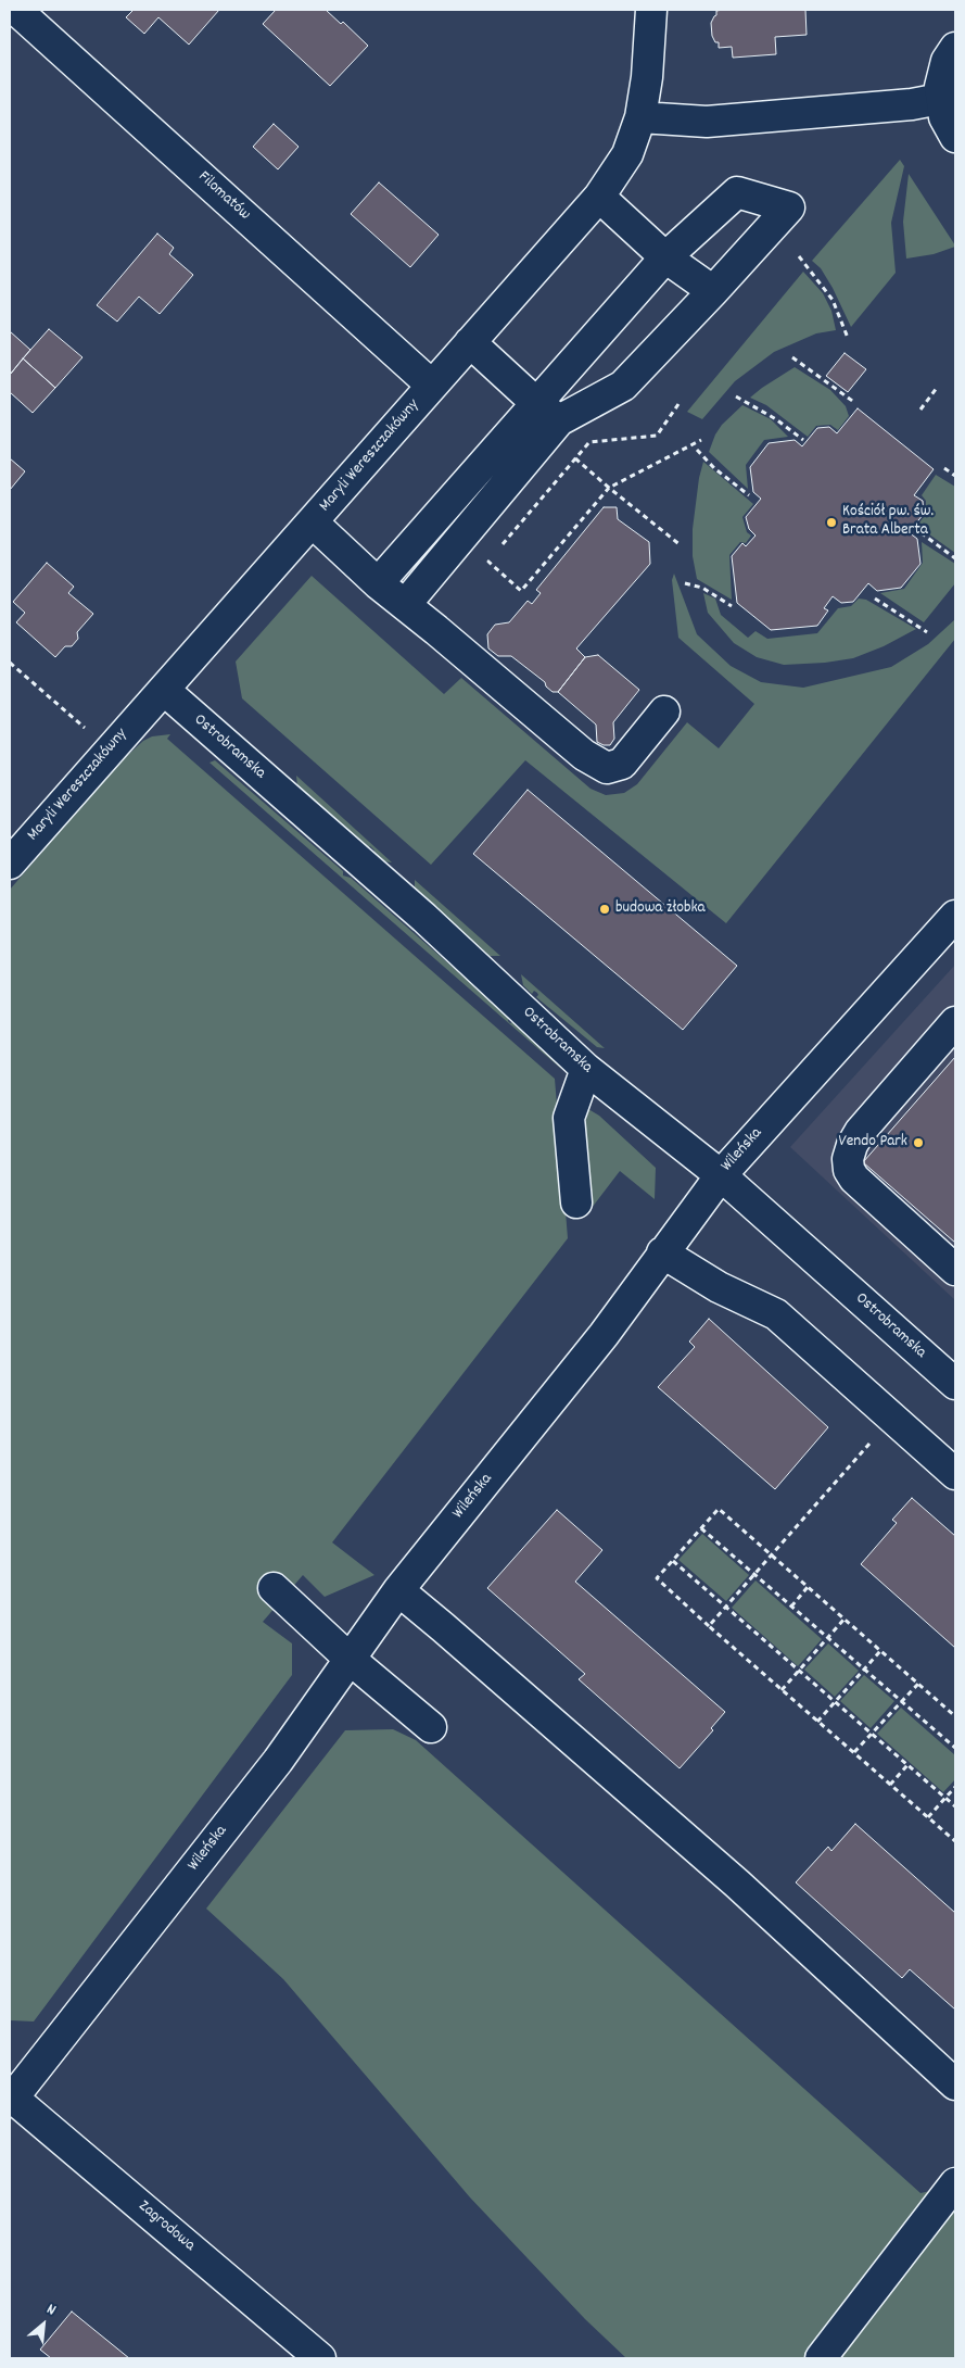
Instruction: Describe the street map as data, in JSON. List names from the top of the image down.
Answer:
{
  "streets": {
    "street": [
      "Filomatów",
      "Maryli Wereszczakówny",
      "Ostrobramska",
      "Wileńska",
      "Zagrodowa"
    ]
  },
  "crossings": [
    ["Filomatów", "Maryli Wereszczakówny"],
    ["Maryli Wereszczakówny", "Ostrobramska"],
    ["Ostrobramska", "Wileńska"],
    ["Wileńska", "Zagrodowa"]
  ],
  "places": ["Kościół pw. św. Brata Alberta", "budowa żłobka", "Vendo Park"],
  "north": "top right"
}
